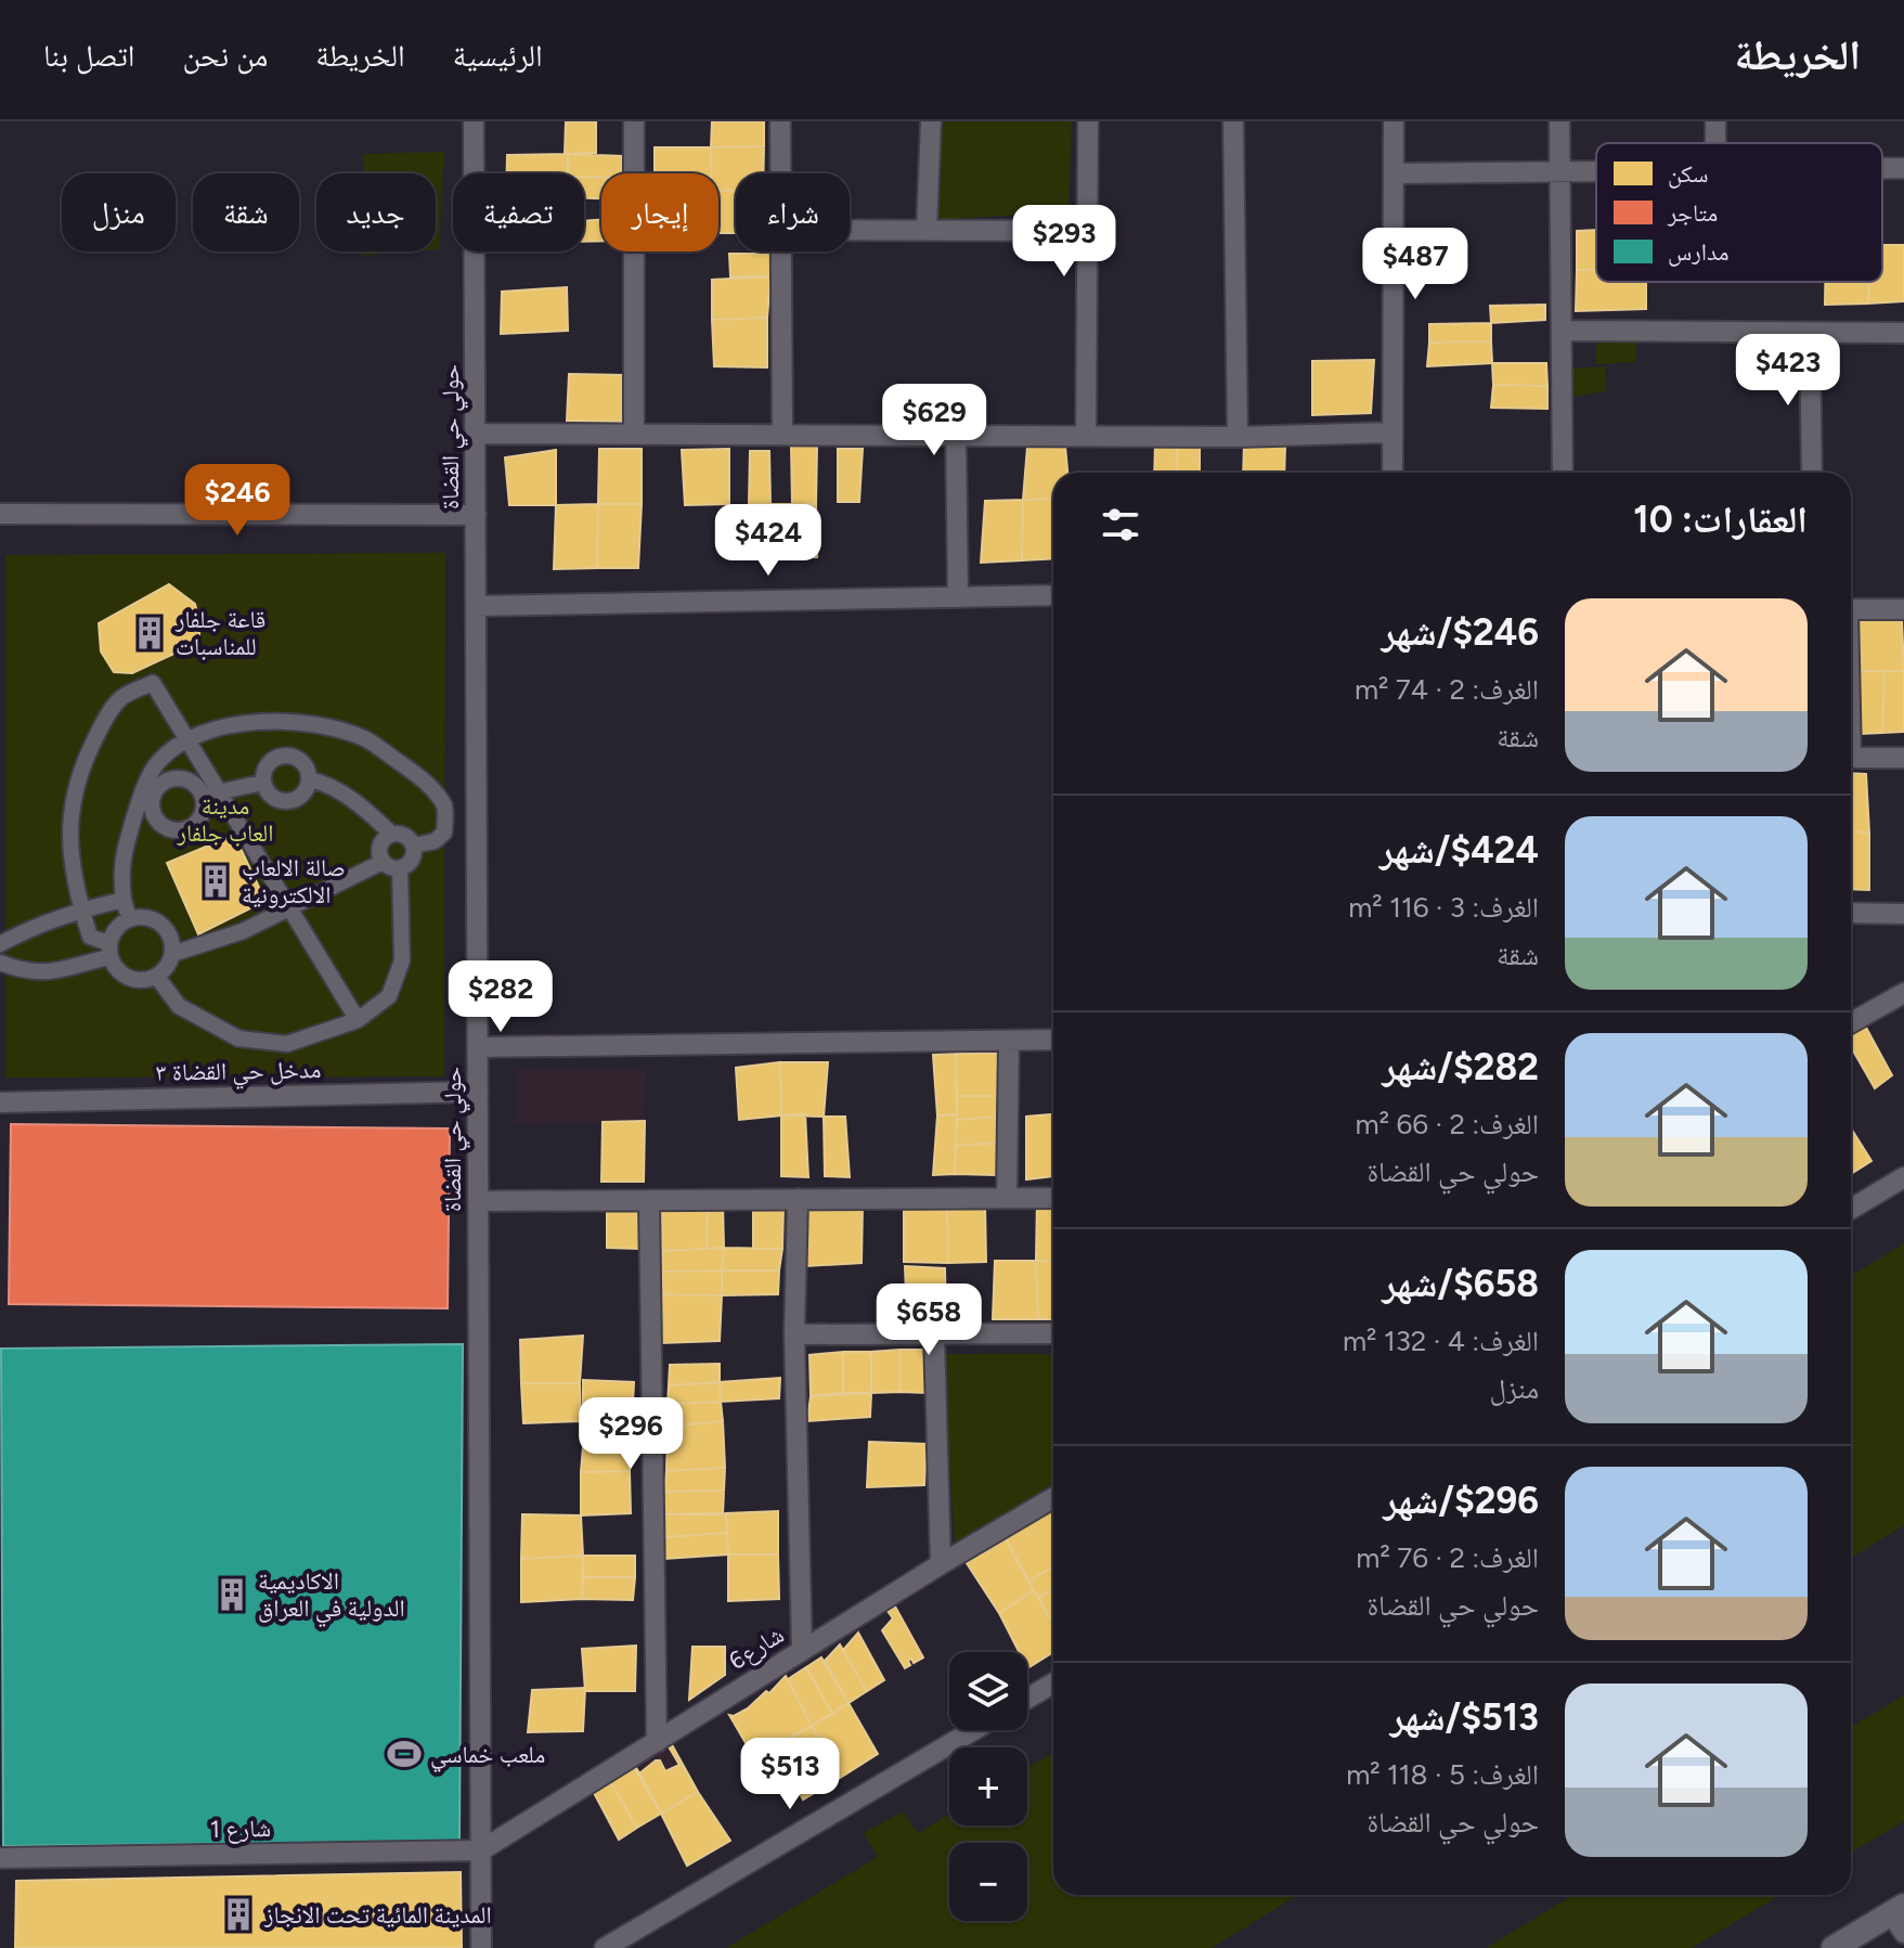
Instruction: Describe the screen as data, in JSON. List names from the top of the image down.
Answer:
{
  "streets": {
    "street": [
      "حولي حي القضاة",
      "مدخل حي القضاة ٣",
      "شارع6",
      "شارع 1"
    ]
  },
  "crossings": [
    ["حولي حي القضاة", "مدخل حي القضاة ٣"],
    ["حولي حي القضاة", "شارع6"],
    ["حولي حي القضاة", "شارع 1"],
    ["شارع6", "شارع 1"]
  ],
  "parks": ["مدينة العاب جلفار"],
  "places": {
    "building": [
      "قاعة جلفار للمناسبات",
      "صالة الالعاب الالكترونية",
      "الاكاديمية الدولية في العراق",
      "المدينة المائية تحت الانجاز"
    ],
    "sports": ["ملعب خماسي"]
  },
  "legend": ["سكن", "متاجر", "مدارس"],
  "page": {
    "header": "الخريطة",
    "nav": [
      "الرئيسية",
      "الخريطة",
      "من نحن",
      "اتصل بنا"
    ],
    "chip": [
      "شراء",
      "إيجار",
      "تصفية",
      "جديد",
      "شقة",
      "منزل"
    ],
    "price": [
      "$293",
      "$487",
      "$423",
      "$629",
      "$246",
      "$424",
      "$282",
      "$658",
      "$296",
      "$513"
    ],
    "heading": "العقارات: 10",
    "list": [
      {
        "name": "$246/شهر",
        "note": "الغرف: 2 · 74 m² · شقة"
      },
      {
        "name": "$424/شهر",
        "note": "الغرف: 3 · 116 m² · شقة"
      },
      {
        "name": "$282/شهر",
        "note": "الغرف: 2 · 66 m² · حولي حي القضاة"
      },
      {
        "name": "$658/شهر",
        "note": "الغرف: 4 · 132 m² · منزل"
      },
      {
        "name": "$296/شهر",
        "note": "الغرف: 2 · 76 m² · حولي حي القضاة"
      },
      {
        "name": "$513/شهر",
        "note": "الغرف: 5 · 118 m² · حولي حي القضاة"
      }
    ],
    "map_buttons": ["+", "−"]
  }
}
